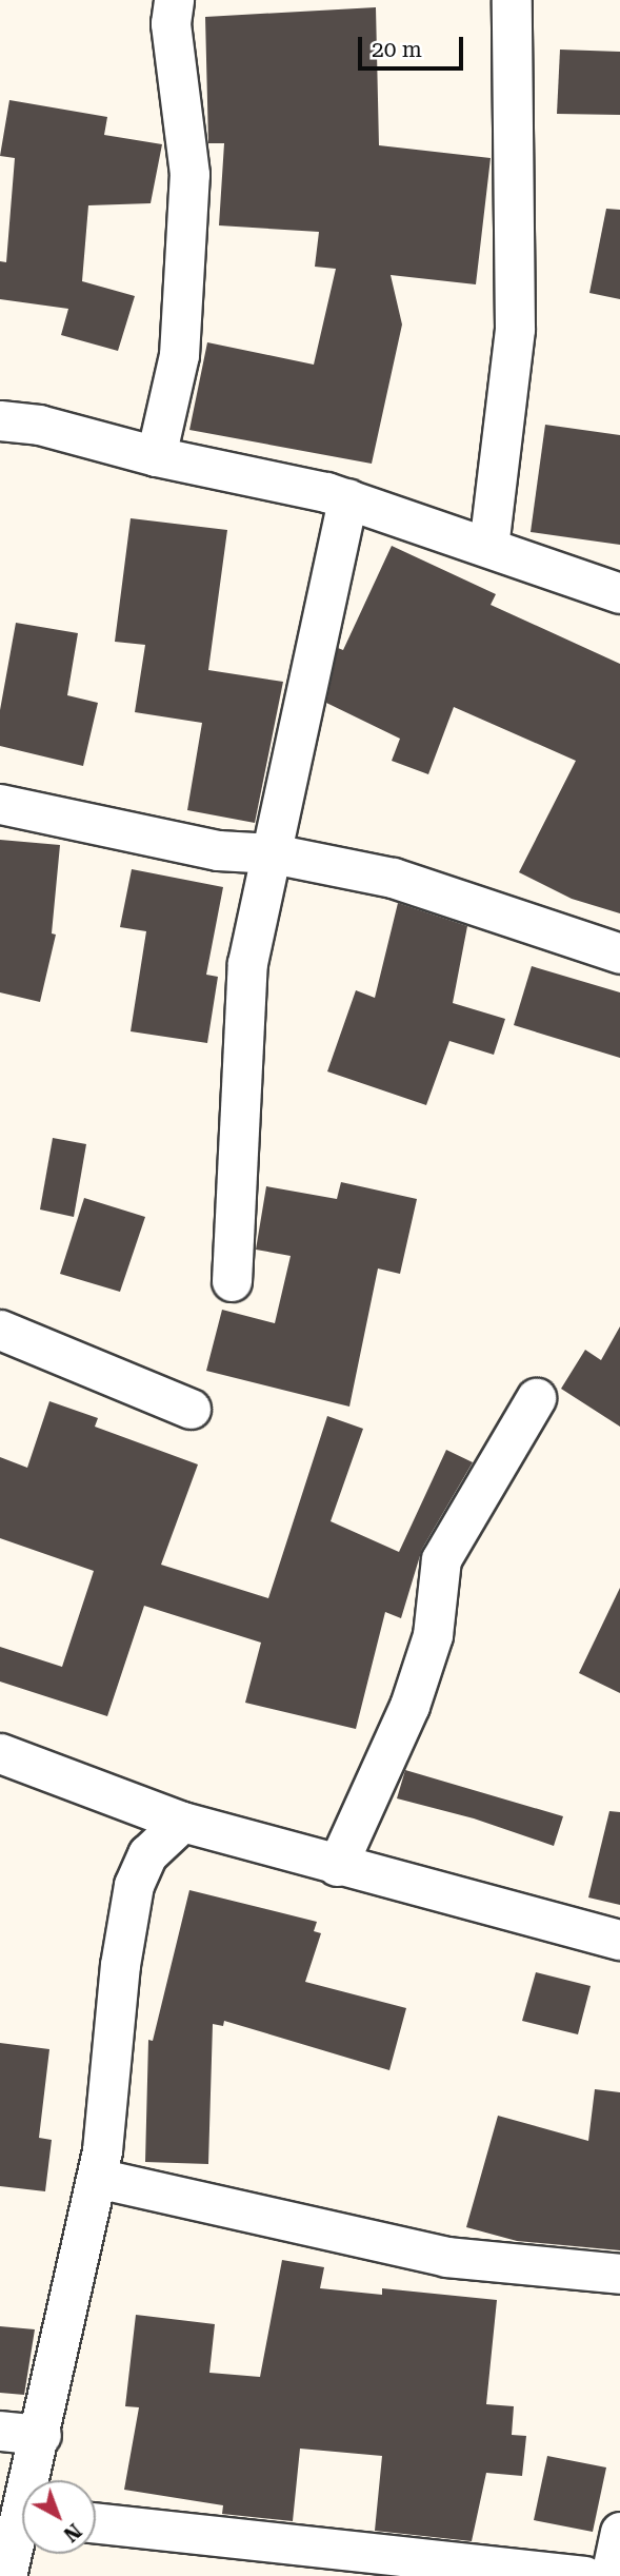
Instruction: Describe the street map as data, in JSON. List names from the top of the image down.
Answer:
{
  "scale_bar": "20 m",
  "north": "bottom right"
}
